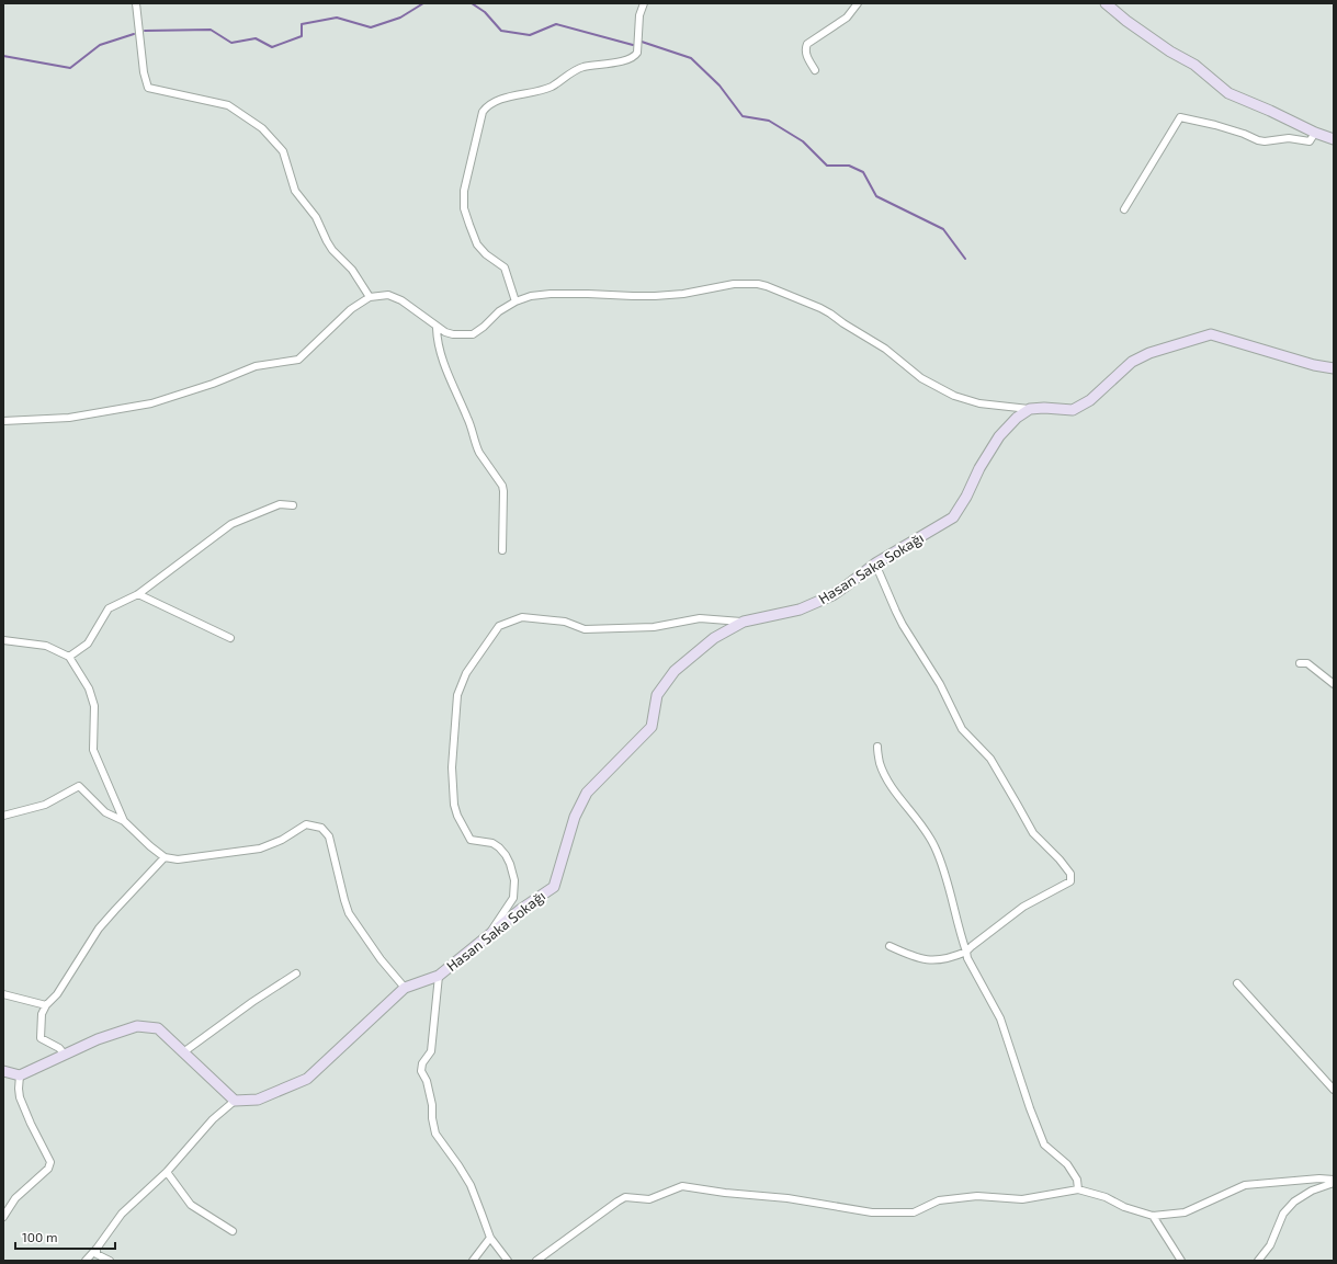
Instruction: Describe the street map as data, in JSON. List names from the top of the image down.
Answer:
{
  "streets": {
    "street": ["Hasan Saka Sokağı"]
  },
  "scale_bar": "100 m"
}
